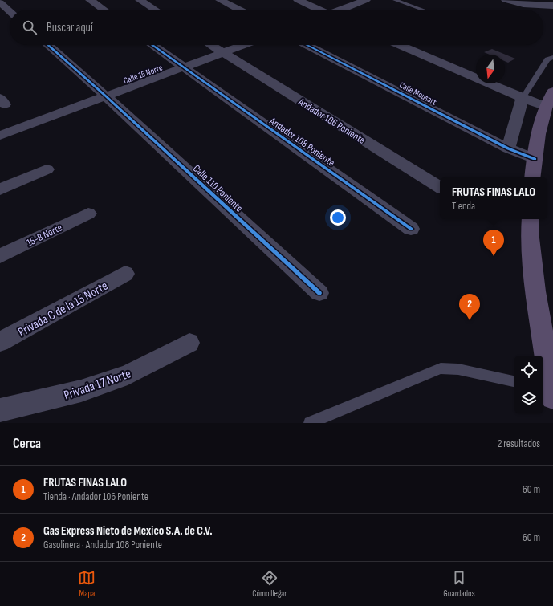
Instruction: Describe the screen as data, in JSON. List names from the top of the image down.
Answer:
{
  "streets": {
    "street": [
      "Calle 15 Norte",
      "Calle Mousart",
      "Andador 106 Poniente",
      "Andador 108 Poniente",
      "Calle 110 Poniente",
      "15-B Norte",
      "Privada C de la 15 Norte",
      "Privada 17 Norte"
    ]
  },
  "crossings": [
    ["Calle 15 Norte", "Andador 106 Poniente"],
    ["Calle 15 Norte", "Andador 108 Poniente"],
    ["Calle 15 Norte", "Calle 110 Poniente"]
  ],
  "north": "bottom",
  "page": {
    "search": "Buscar aquí",
    "popup": ["FRUTAS FINAS LALO", "Tienda"],
    "pins": ["1", "2"],
    "heading": ["Cerca", "2 resultados"],
    "list": [
      {
        "mark": "1",
        "name": "FRUTAS FINAS LALO",
        "note": "Tienda · Andador 106 Poniente",
        "value": "60 m"
      },
      {
        "mark": "2",
        "name": "Gas Express Nieto de Mexico S.A. de C.V.",
        "note": "Gasolinera · Andador 108 Poniente",
        "value": "60 m"
      }
    ],
    "nav": ["Mapa", "Cómo llegar", "Guardados"]
  }
}
